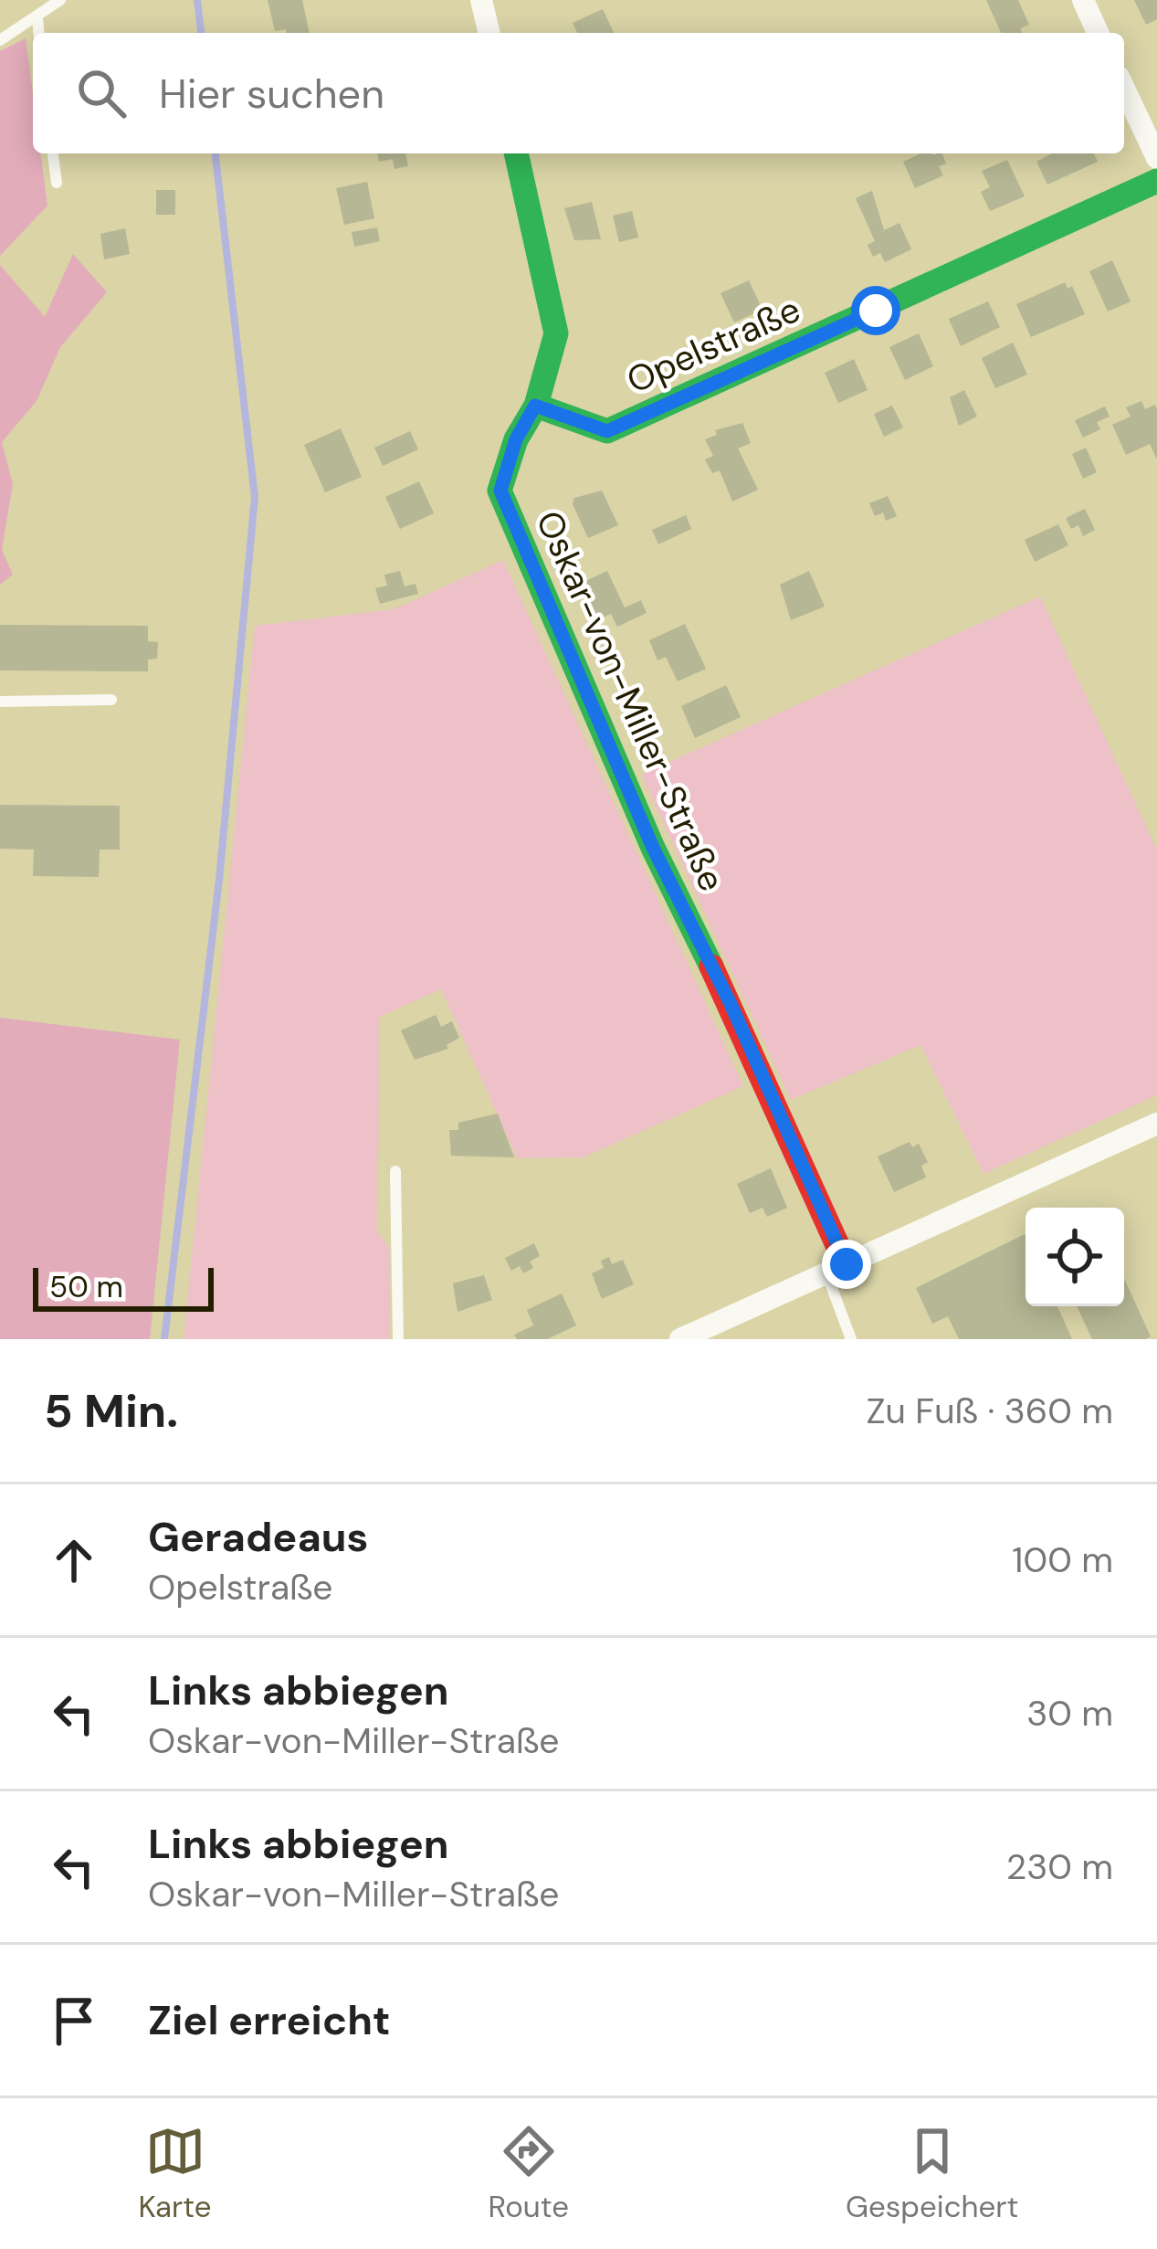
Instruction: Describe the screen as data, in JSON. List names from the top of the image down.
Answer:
{
  "streets": {
    "street": ["Opelstraße", "Oskar-von-Miller-Straße"]
  },
  "crossings": [
    ["Opelstraße", "Oskar-von-Miller-Straße"]
  ],
  "scale_bar": "50 m",
  "page": {
    "search": "Hier suchen",
    "scale": "50 m",
    "heading": ["5 Min.", "Zu Fuß · 360 m"],
    "list": [
      ["Geradeaus", "Opelstraße", "100 m"],
      ["Links abbiegen", "Oskar-von-Miller-Straße", "30 m"],
      ["Links abbiegen", "Oskar-von-Miller-Straße", "230 m"],
      "Ziel erreicht"
    ],
    "nav": ["Karte", "Route", "Gespeichert"]
  }
}
